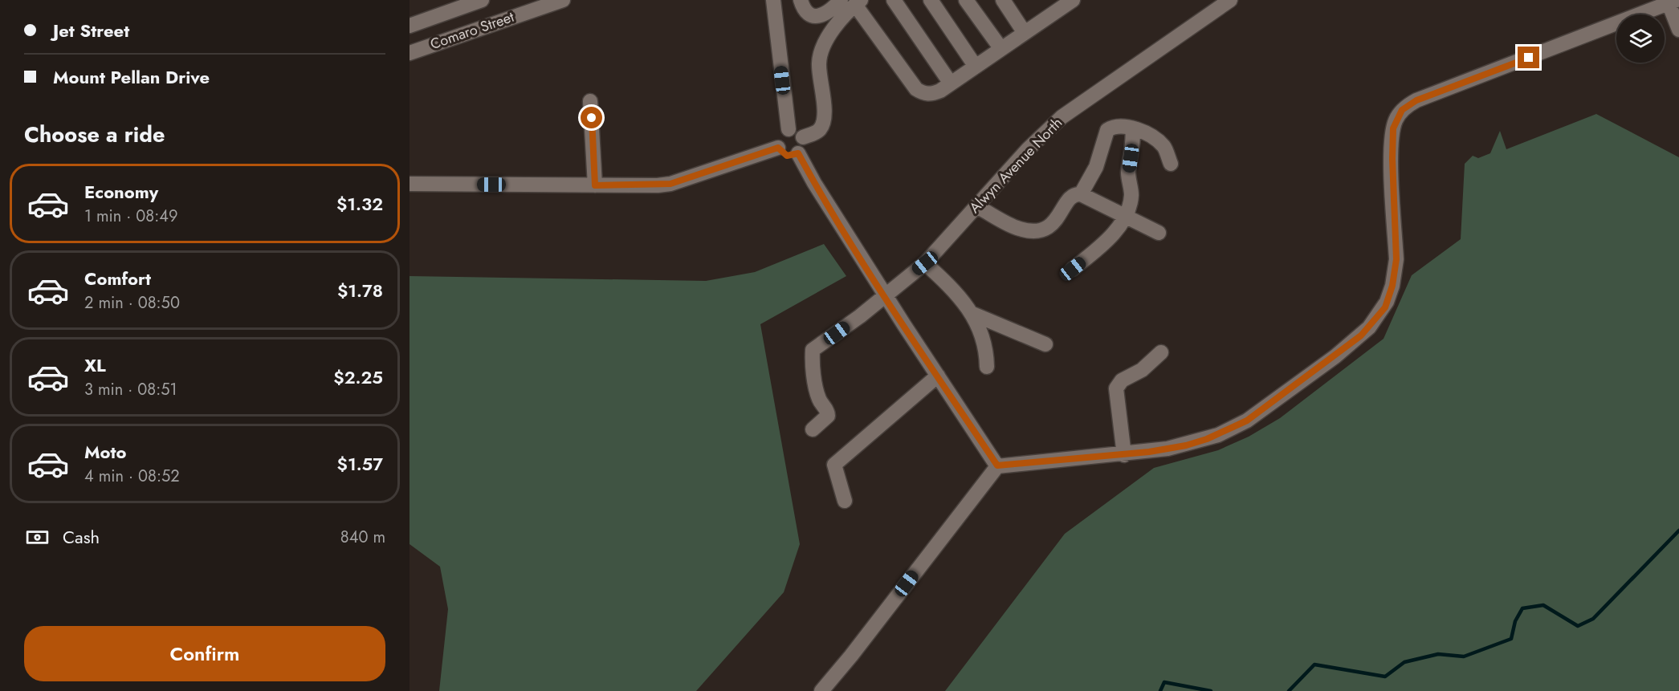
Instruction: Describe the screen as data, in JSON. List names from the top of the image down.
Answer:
{
  "streets": {
    "street": ["Comaro Street", "Alwyn Avenue North"]
  },
  "page": {
    "banner": ["Jet Street", "Mount Pellan Drive"],
    "heading": "Choose a ride",
    "list": [
      {
        "name": "Economy",
        "note": "1 min · 08:49",
        "value": "$1.32"
      },
      {
        "name": "Comfort",
        "note": "2 min · 08:50",
        "value": "$1.78"
      },
      {
        "name": "XL",
        "note": "3 min · 08:51",
        "value": "$2.25"
      },
      {
        "name": "Moto",
        "note": "4 min · 08:52",
        "value": "$1.57"
      }
    ],
    "pay": ["Cash", "840 m"],
    "buttons": "Confirm"
  }
}
